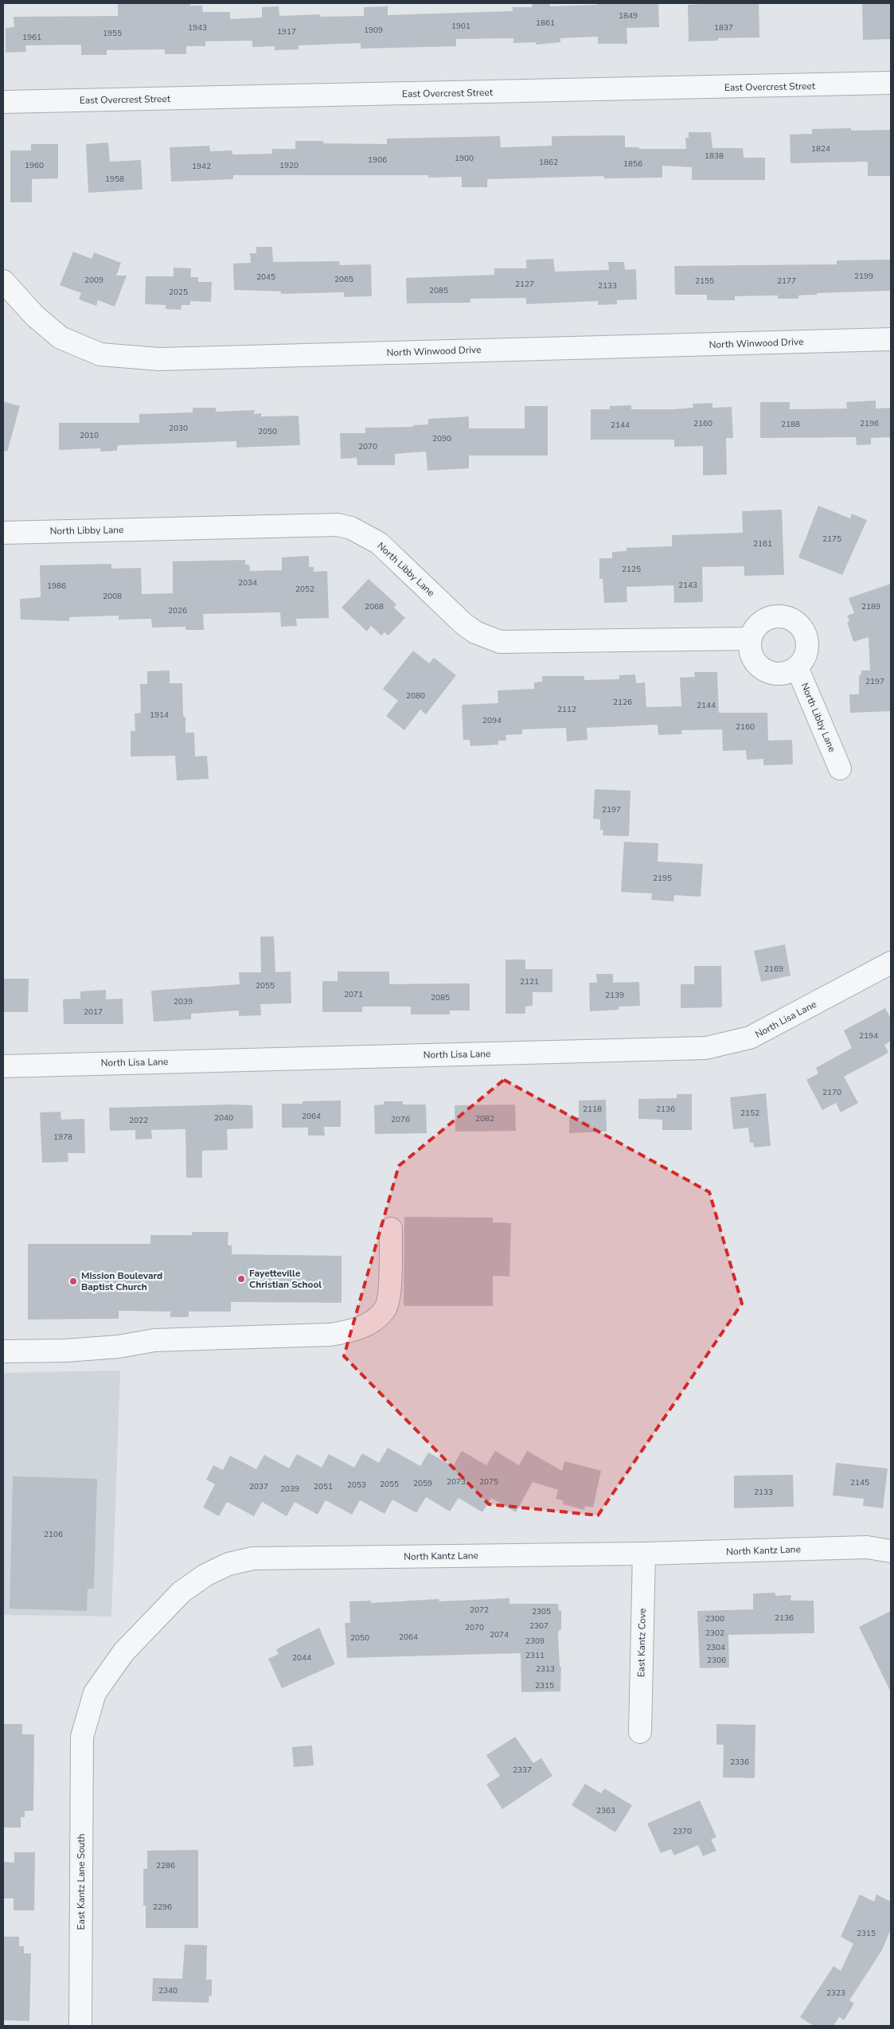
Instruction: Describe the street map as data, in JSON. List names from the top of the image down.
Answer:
{
  "streets": {
    "street": [
      "East Overcrest Street",
      "North Winwood Drive",
      "North Libby Lane",
      "North Lisa Lane",
      "North Kantz Lane",
      "East Kantz Cove",
      "East Kantz Lane South"
    ]
  },
  "crossings": [
    ["North Kantz Lane", "East Kantz Cove"],
    ["North Kantz Lane", "East Kantz Lane South"]
  ],
  "places": ["Fayetteville Christian School", "Mission Boulevard Baptist Church"],
  "house_numbers": [
    "1849",
    "1861",
    "1901",
    "1943",
    "1837",
    "1909",
    "1917",
    "1955",
    "1961",
    "1824",
    "1838",
    "1900",
    "1906",
    "1862",
    "1856",
    "1960",
    "1920",
    "1942",
    "1958",
    "2199",
    "2045",
    "2065",
    "2009",
    "2155",
    "2177",
    "2127",
    "2133",
    "2085",
    "2025",
    "2160",
    "2196",
    "2188",
    "2144",
    "2030",
    "2050",
    "2010",
    "2090",
    "2070",
    "2175",
    "2161",
    "2125",
    "2034",
    "2143",
    "1986",
    "2052",
    "2008",
    "2068",
    "2189",
    "2026",
    "2197",
    "2080",
    "2126",
    "2144",
    "2112",
    "1914",
    "2094",
    "2160",
    "2197",
    "2195",
    "2169",
    "2121",
    "2055",
    "2071",
    "2139",
    "2085",
    "2039",
    "2017",
    "2194",
    "2170",
    "2118",
    "2136",
    "2152",
    "2064",
    "2040",
    "2082",
    "2076",
    "2022",
    "1978",
    "2073",
    "2075",
    "2145",
    "2059",
    "2055",
    "2053",
    "2037",
    "2051",
    "2039",
    "2133",
    "2106",
    "2072",
    "2305",
    "2136",
    "2300",
    "2307",
    "2070",
    "2302",
    "2074",
    "2064",
    "2050",
    "2309",
    "2304",
    "2311",
    "2044",
    "2306",
    "2313",
    "2315",
    "2336",
    "2337",
    "2363",
    "2370",
    "2286",
    "2296",
    "2315",
    "2340",
    "2323"
  ]
}
